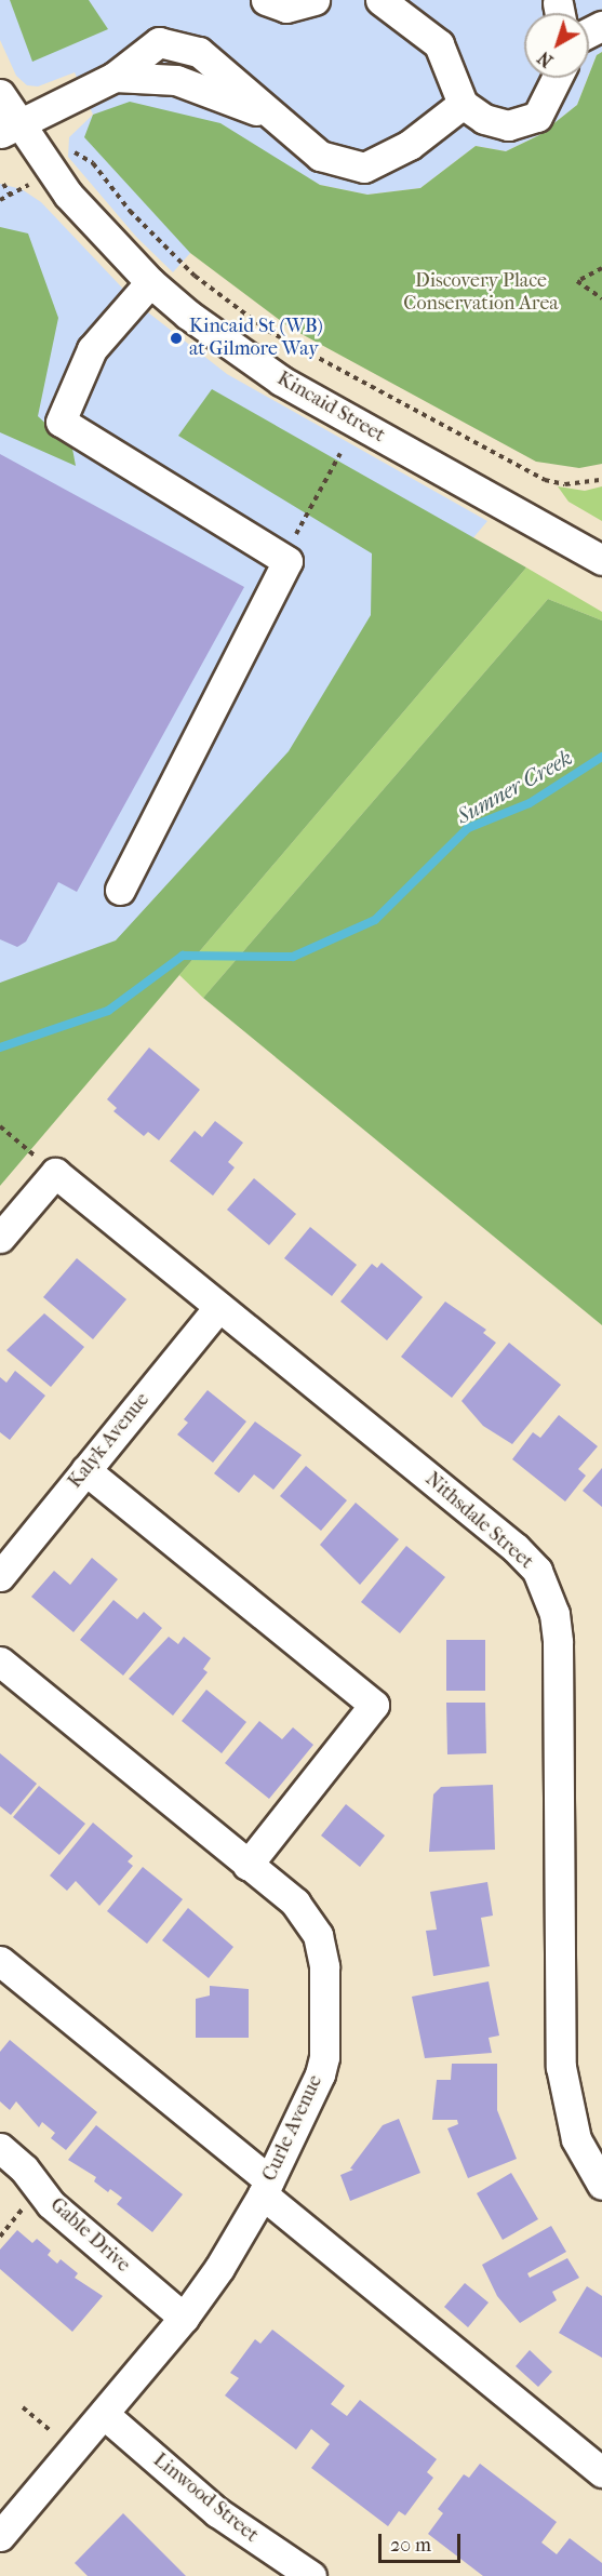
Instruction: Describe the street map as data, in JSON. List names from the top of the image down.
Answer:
{
  "streets": {
    "street": [
      "Kincaid Street",
      "Kalyk Avenue",
      "Nithsdale Street",
      "Curle Avenue",
      "Gable Drive",
      "Linwood Street"
    ]
  },
  "crossings": [
    ["Kalyk Avenue", "Nithsdale Street"],
    ["Curle Avenue", "Gable Drive"],
    ["Curle Avenue", "Linwood Street"]
  ],
  "water": ["Sumner Creek"],
  "parks": ["Discovery Place Conservation Area"],
  "places": ["Kincaid St (WB) at Gilmore Way"],
  "scale_bar": "20 m",
  "north": "bottom left"
}
